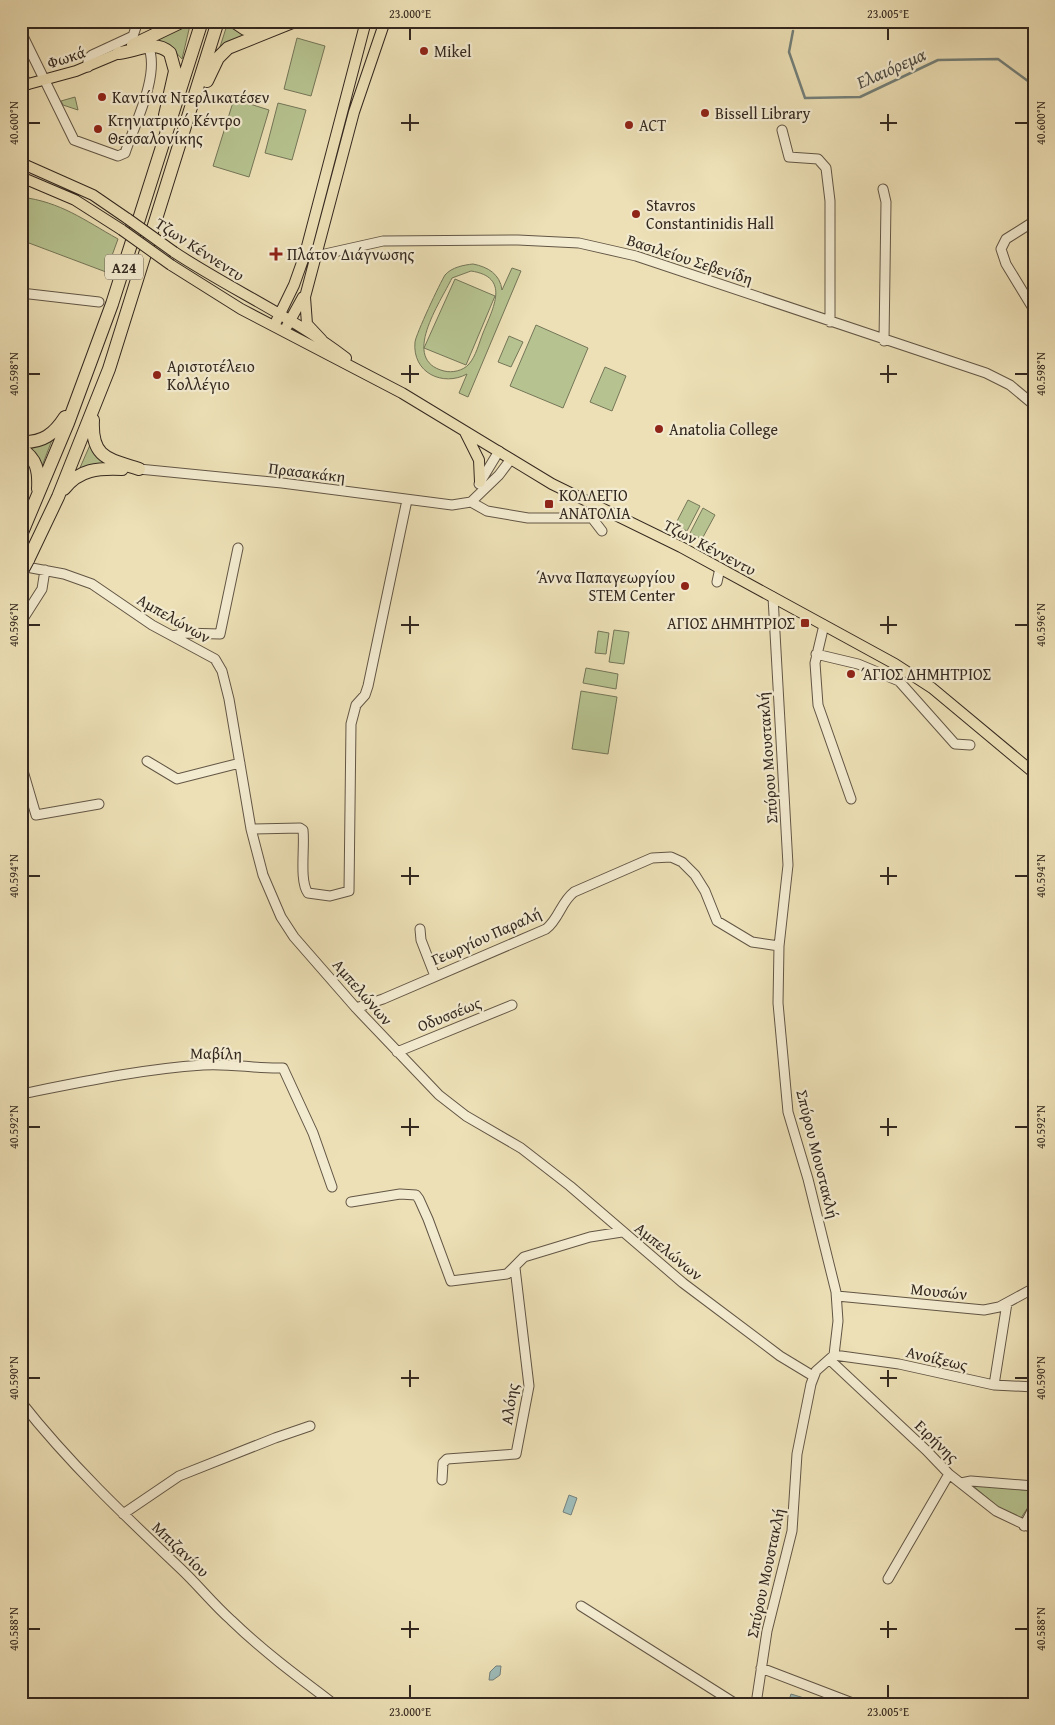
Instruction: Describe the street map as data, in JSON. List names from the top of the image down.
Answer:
{
  "streets": {
    "highway": ["Α24"],
    "main road": ["Φωκά", "Τζων Κέννεντυ"],
    "street": [
      "Βασιλείου Σεβενίδη",
      "Πρασακάκη",
      "Αμπελώνων",
      "Σπύρου Μουστακλή",
      "Γεωργίου Παραλή",
      "Οδυσσέως",
      "Μαβίλη",
      "Μουσών",
      "Ανοίξεως",
      "Αλόης",
      "Ειρήνης",
      "Μπιζανίου"
    ]
  },
  "crossings": [
    ["Τζων Κέννεντυ", "Σπύρου Μουστακλή"],
    ["Α24", "Αμπελώνων"],
    ["Αμπελώνων", "Σπύρου Μουστακλή"],
    ["Αμπελώνων", "Γεωργίου Παραλή"],
    ["Αμπελώνων", "Οδυσσέως"],
    ["Σπύρου Μουστακλή", "Γεωργίου Παραλή"],
    ["Σπύρου Μουστακλή", "Μουσών"],
    ["Σπύρου Μουστακλή", "Ανοίξεως"],
    ["Σπύρου Μουστακλή", "Ειρήνης"],
    ["Ανοίξεως", "Ειρήνης"]
  ],
  "water": ["Ελαιόρεμα"],
  "places": {
    "other": [
      "Mikel",
      "Καντίνα Ντερλικατέσεν",
      "Bissell Library",
      "ACT",
      "Κτηνιατρικό Κέντρο Θεσσαλονίκης",
      "Stavros Constantinidis Hall",
      "Αριστοτέλειο Κολλέγιο",
      "Anatolia College",
      "Άννα Παπαγεωργίου STEM Center",
      "ΆΓΙΟΣ ΔΗΜΗΤΡΙΟΣ"
    ],
    "health": ["Πλάτον Διάγνωσης"],
    "transit": ["ΚΟΛΛΕΓΙΟ ΑΝΑΤΟΛΙΑ", "ΑΓΙΟΣ ΔΗΜΗΤΡΙΟΣ"]
  },
  "coordinates": [
    "23.000°E",
    "23.005°E",
    "40.600°N",
    "40.598°N",
    "40.596°N",
    "40.594°N",
    "40.592°N",
    "40.590°N",
    "40.588°N"
  ]
}
